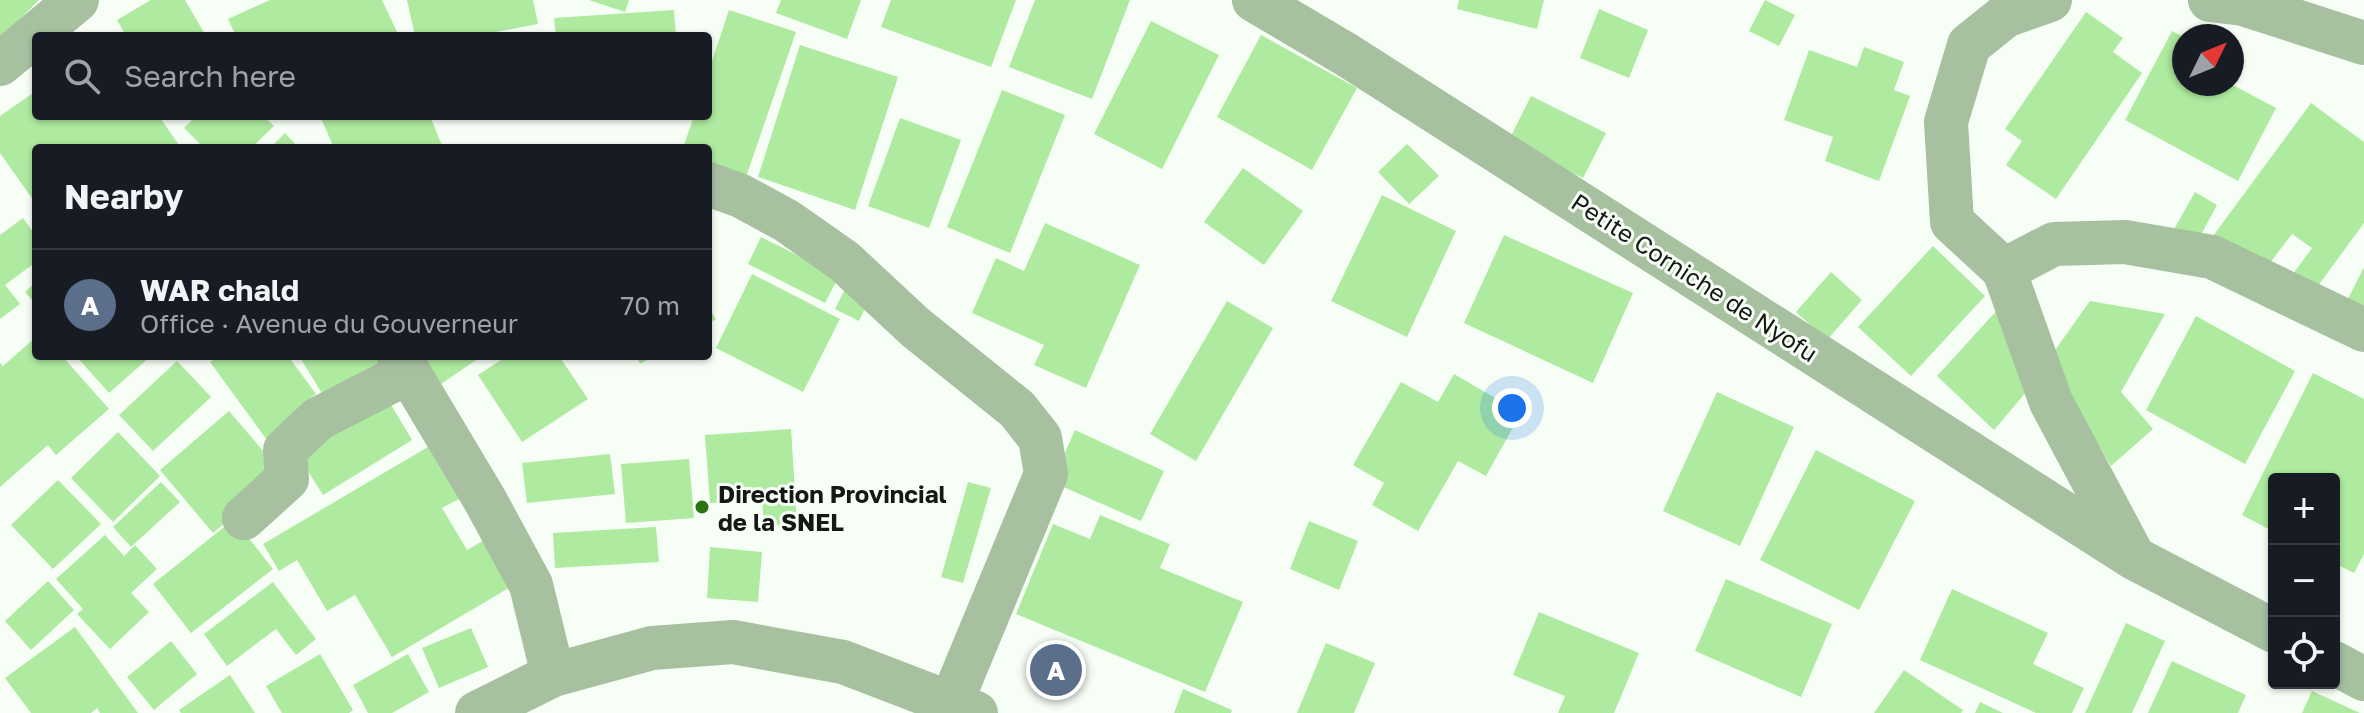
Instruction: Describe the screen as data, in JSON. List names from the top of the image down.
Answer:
{
  "streets": {
    "street": ["Petite Corniche de Nyofu"]
  },
  "places": ["Direction Provincial de la SNEL"],
  "north": "top right",
  "page": {
    "search": "Search here",
    "heading": "Nearby",
    "list": [
      {
        "mark": "A",
        "name": "WAR chald",
        "note": "Office · Avenue du Gouverneur",
        "value": "70 m"
      }
    ],
    "map_buttons": ["+", "−"],
    "pins": "A"
  }
}
